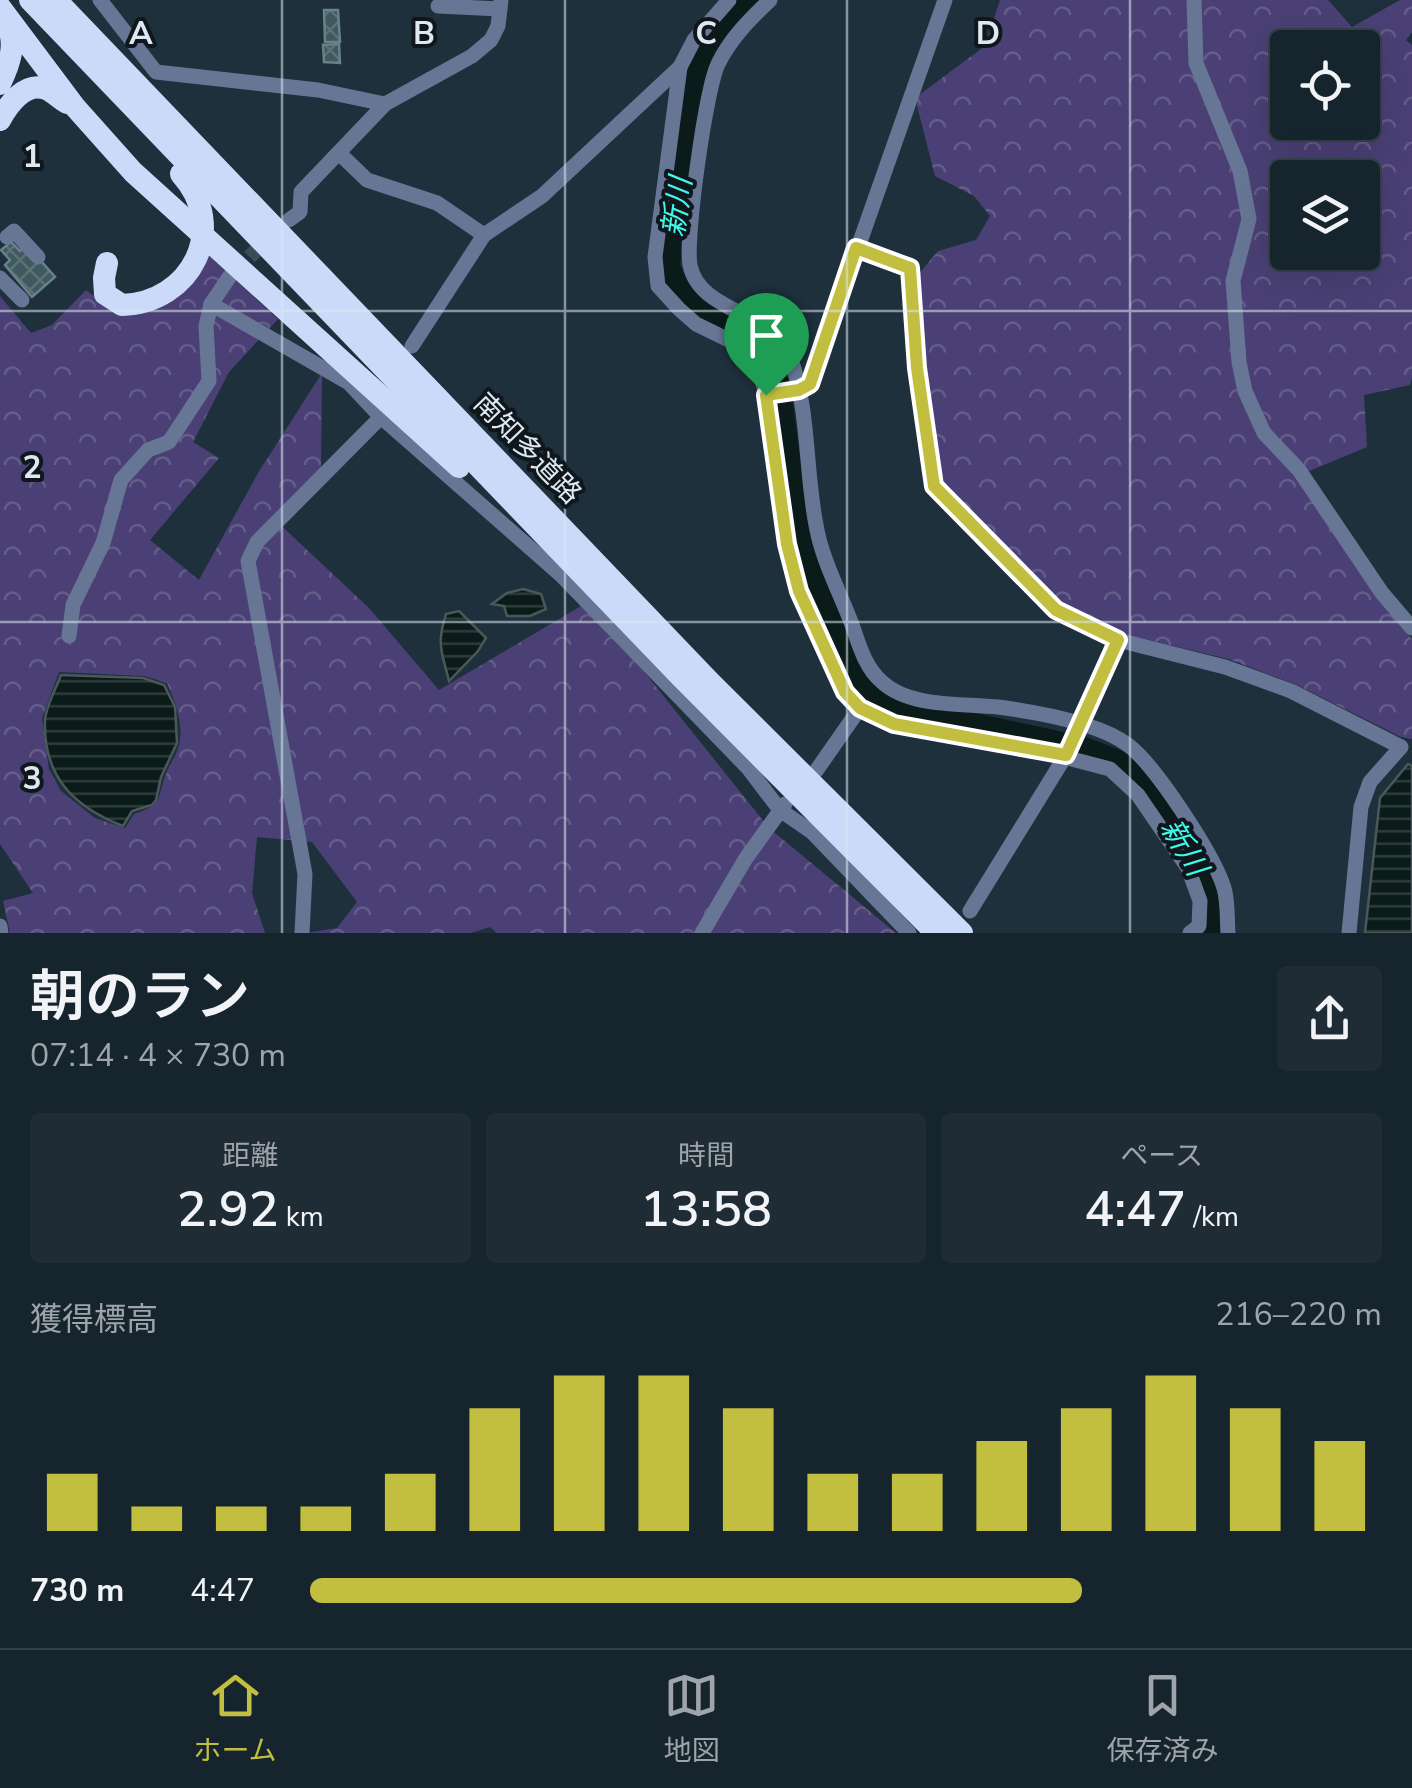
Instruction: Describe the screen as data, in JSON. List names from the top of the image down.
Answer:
{
  "streets": {
    "highway": ["南知多道路"]
  },
  "water": ["新川"],
  "page": {
    "heading": ["朝のラン", "07:14 · 4 × 730 m"],
    "stats": [
      ["距離", "2.92 km"],
      ["時間", "13:58"],
      ["ペース", "4:47 /km"]
    ],
    "chart": ["獲得標高", "216–220 m"],
    "list": [
      {
        "name": "730 m",
        "note": "4:47"
      }
    ],
    "tabs": ["ホーム", "地図", "保存済み"]
  },
  "grid": {
    "columns": [
      "A",
      "B",
      "C",
      "D"
    ],
    "rows": ["1", "2", "3"]
  }
}
